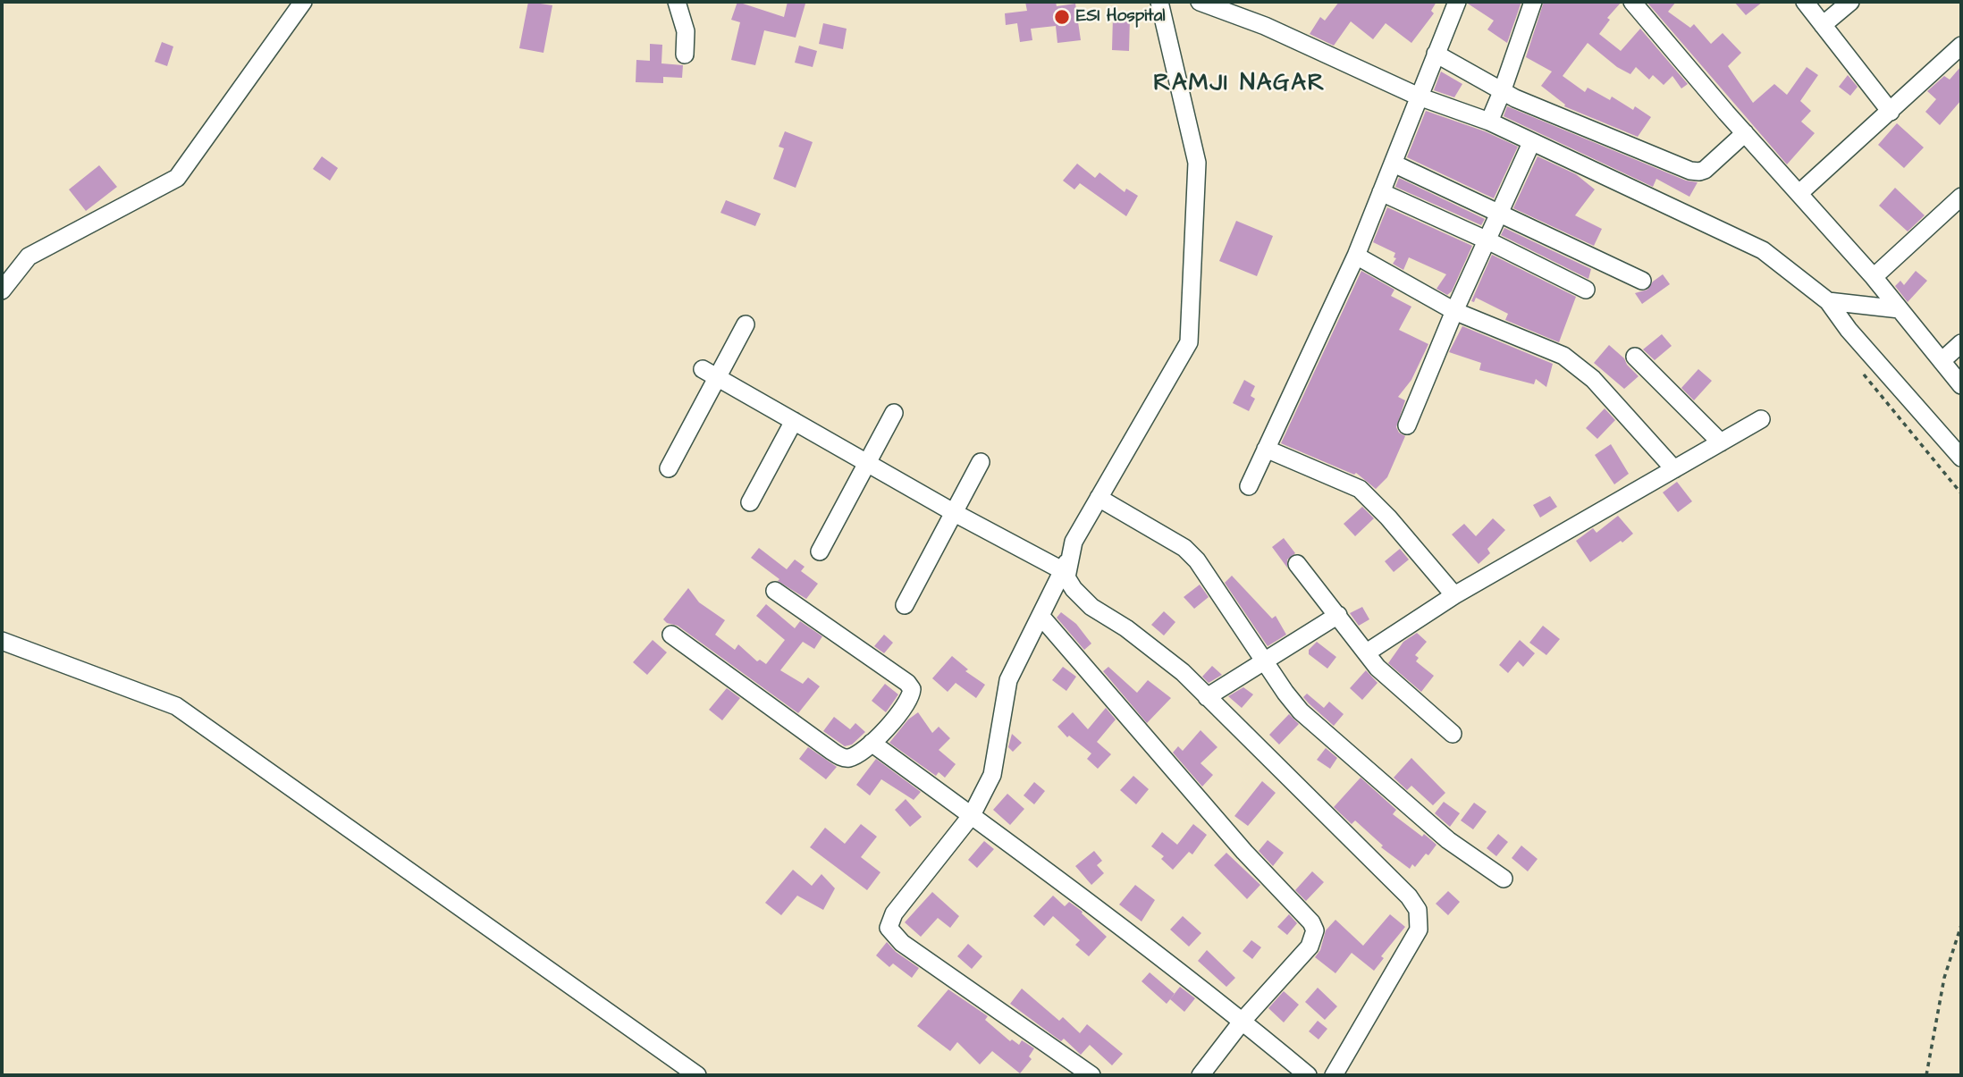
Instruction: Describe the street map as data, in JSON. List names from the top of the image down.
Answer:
{
  "districts": ["RAMJI NAGAR"],
  "places": ["ESI Hospital"]
}
